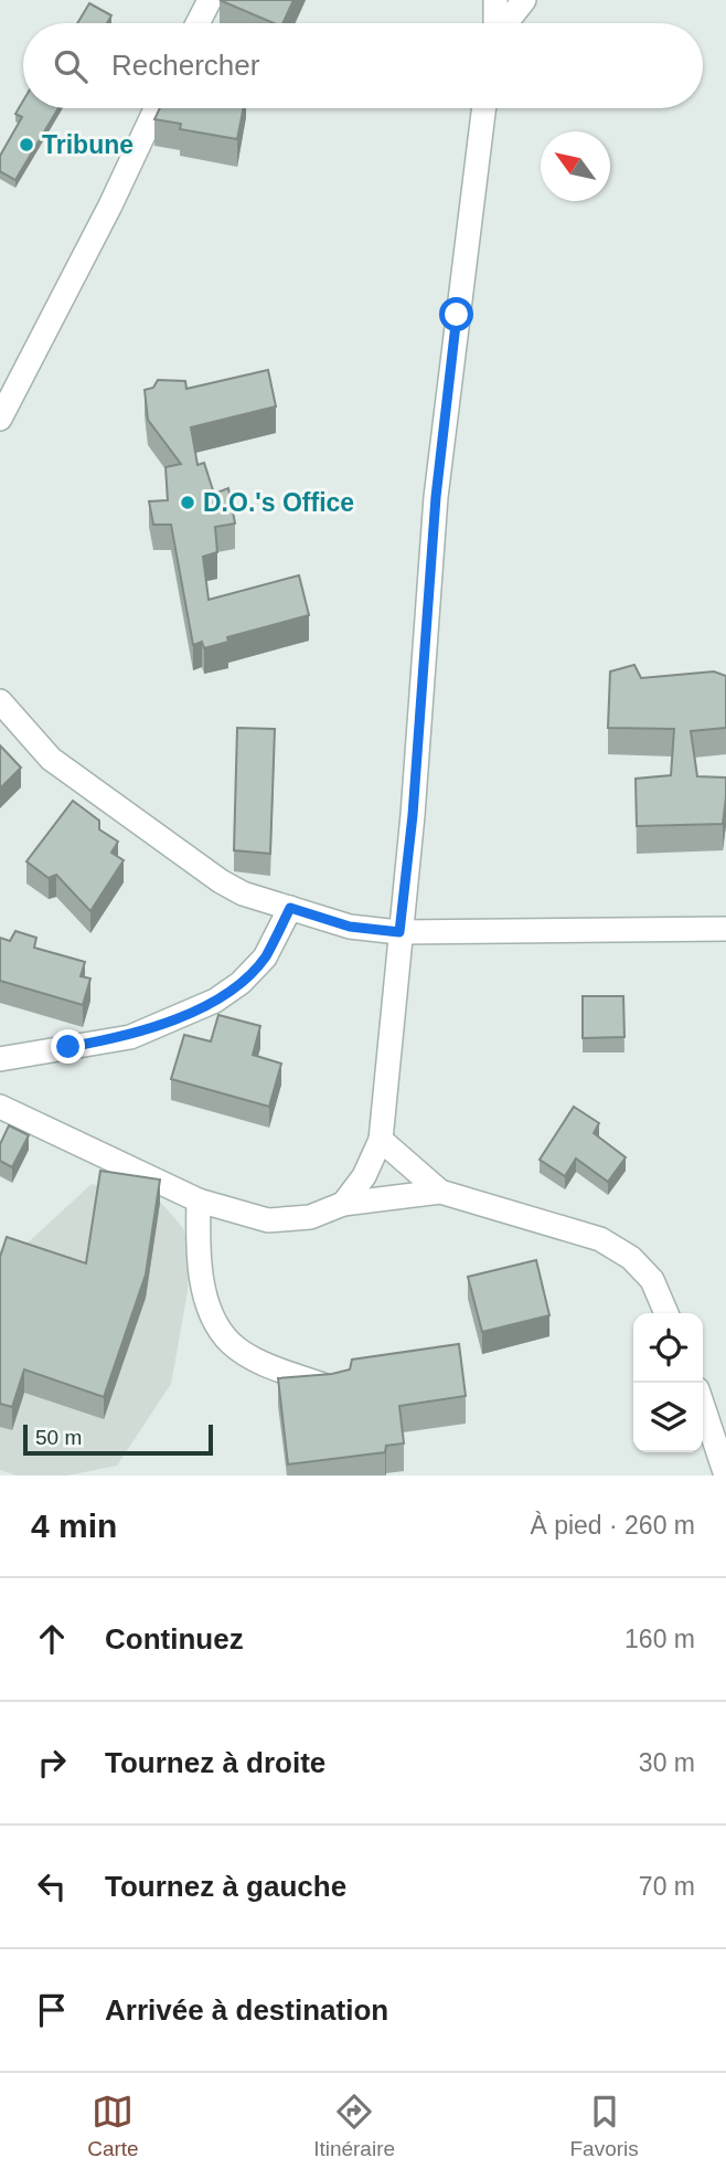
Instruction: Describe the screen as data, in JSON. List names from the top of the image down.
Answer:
{
  "places": ["Tribune", "D.O.'s Office"],
  "scale_bar": "50 m",
  "north": "top left",
  "page": {
    "search": "Rechercher",
    "scale": "50 m",
    "heading": ["4 min", "À pied · 260 m"],
    "list": [
      ["Continuez", "160 m"],
      ["Tournez à droite", "30 m"],
      ["Tournez à gauche", "70 m"],
      "Arrivée à destination"
    ],
    "nav": ["Carte", "Itinéraire", "Favoris"]
  }
}
